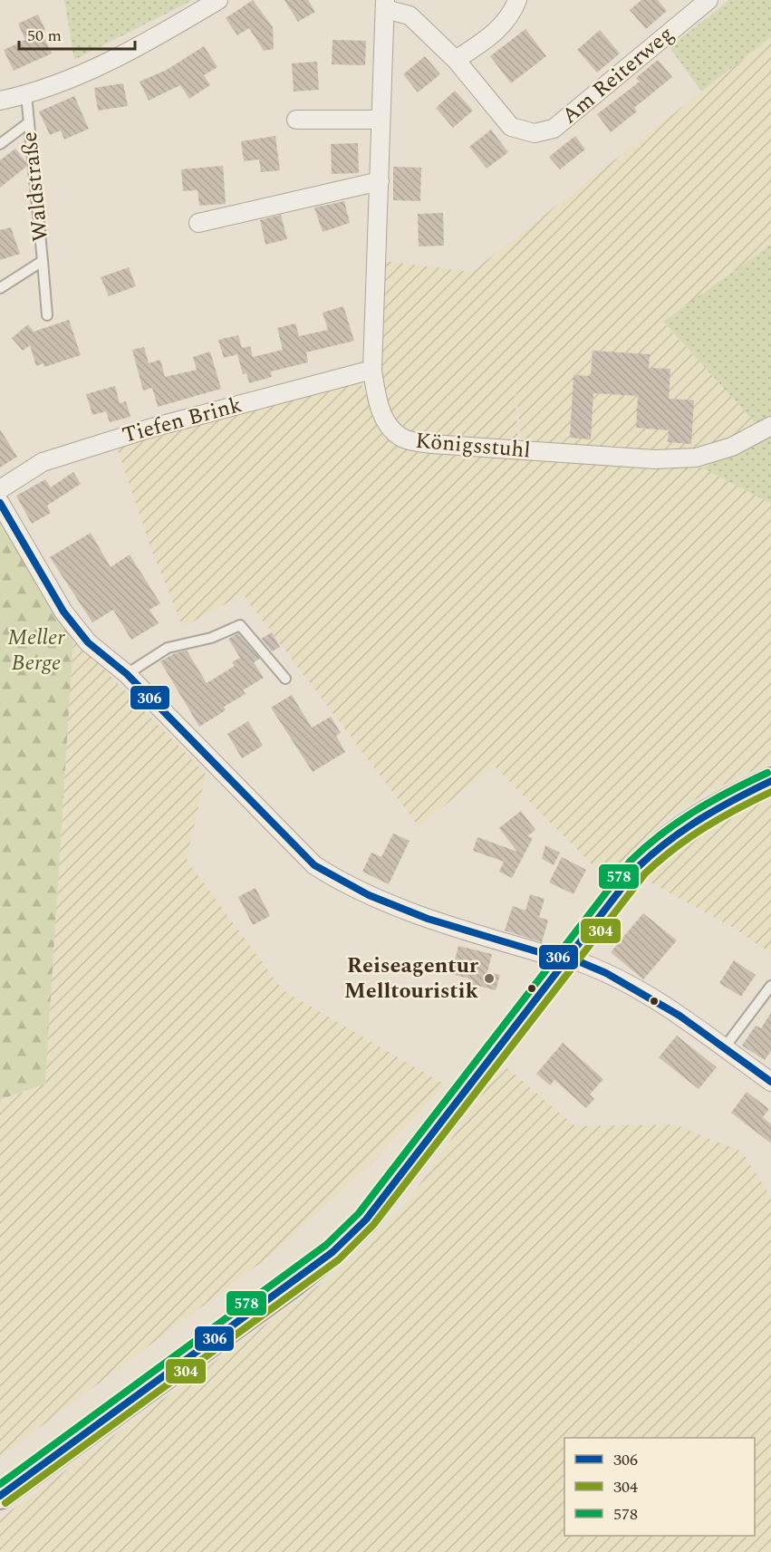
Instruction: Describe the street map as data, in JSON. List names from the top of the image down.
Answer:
{
  "streets": {
    "street": ["Am Reiterweg", "Tiefen Brink", "Königsstuhl"],
    "lane": ["Waldstraße"]
  },
  "crossings": [
    ["Am Reiterweg", "Königsstuhl"],
    ["Tiefen Brink", "Königsstuhl"]
  ],
  "parks": ["Meller Berge"],
  "places": ["Reiseagentur Melltouristik"],
  "lines": ["transit line 306", "transit line 578", "transit line 304"],
  "legend": ["306", "304", "578"],
  "scale_bar": "50 m"
}
